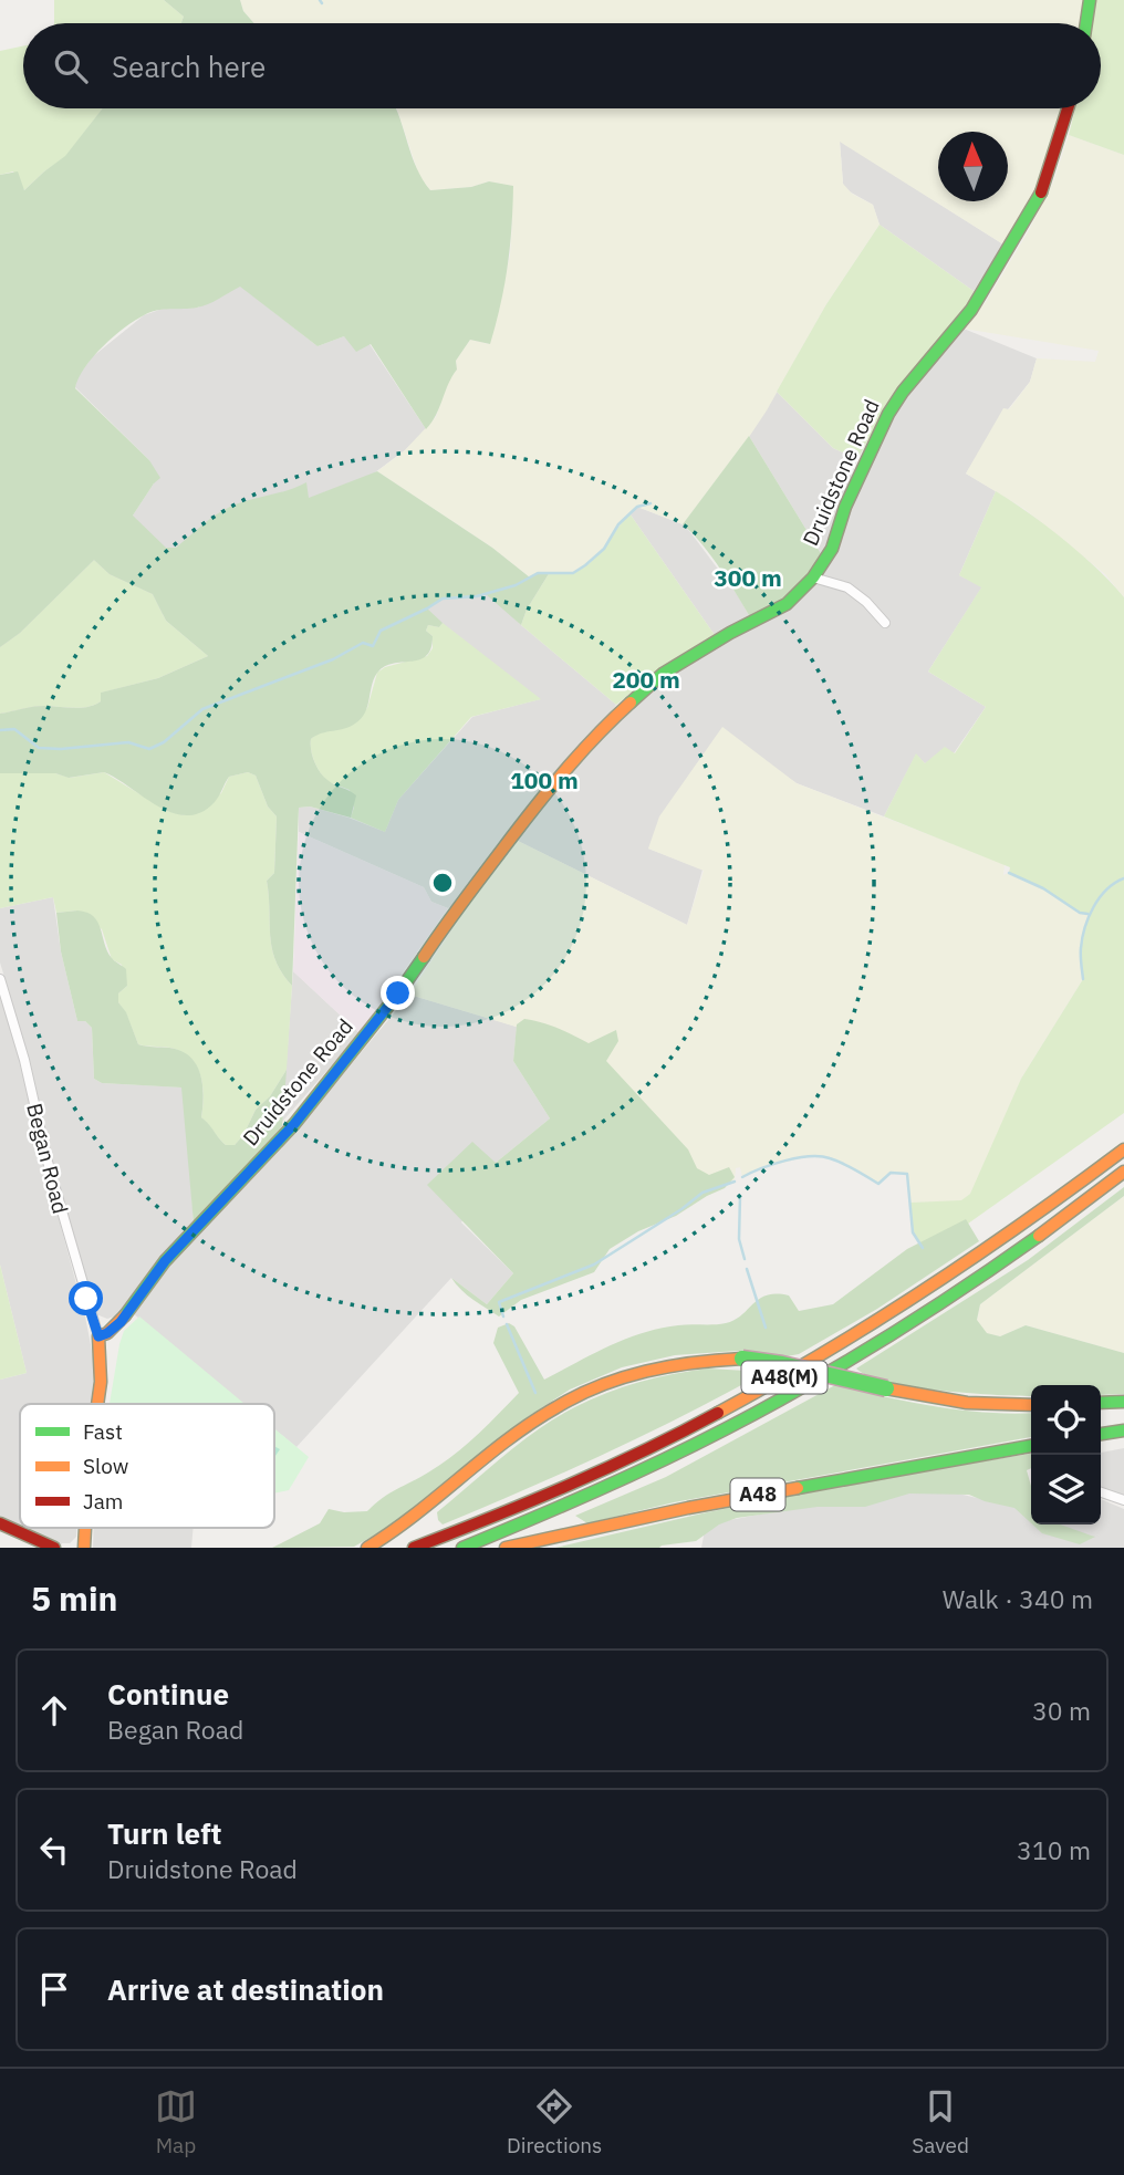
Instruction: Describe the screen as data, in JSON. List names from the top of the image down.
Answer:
{
  "streets": {
    "main road": ["Druidstone Road", "A48(M)", "A48"],
    "street": ["Began Road"]
  },
  "crossings": [
    ["Druidstone Road", "Began Road"]
  ],
  "legend": ["Fast", "Slow", "Jam"],
  "north": "top",
  "page": {
    "search": "Search here",
    "heading": ["5 min", "Walk · 340 m"],
    "list": [
      ["Continue", "Began Road", "30 m"],
      ["Turn left", "Druidstone Road", "310 m"],
      "Arrive at destination"
    ],
    "nav": ["Map", "Directions", "Saved"]
  },
  "rings": ["300 m", "200 m", "100 m"]
}
